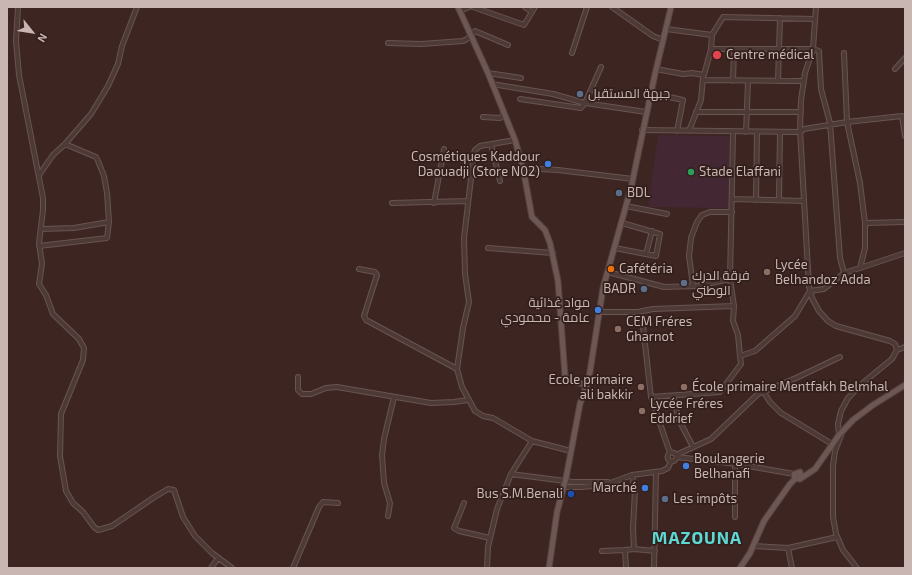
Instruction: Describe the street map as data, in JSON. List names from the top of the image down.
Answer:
{
  "districts": ["MAZOUNA"],
  "places": [
    "Centre médical",
    "جبهة المستقبل",
    "Cosmétiques Kaddour Daouadji (Store N02)",
    "Stade Elaffani",
    "BDL",
    "Cafétéria",
    "Lycée Belhandoz Adda",
    "فرقة الدرك الوطني",
    "BADR",
    "مواد غذائية عامة - محمودي",
    "CEM Fréres Gharnot",
    "Ecole primaire ali bakkir",
    "École primaire Mentfakh Belmhal",
    "Lycée Fréres Eddrief",
    "Boulangerie Belhanafi",
    "Marché",
    "Bus S.M.Benali",
    "Les impôts"
  ],
  "north": "bottom right"
}
